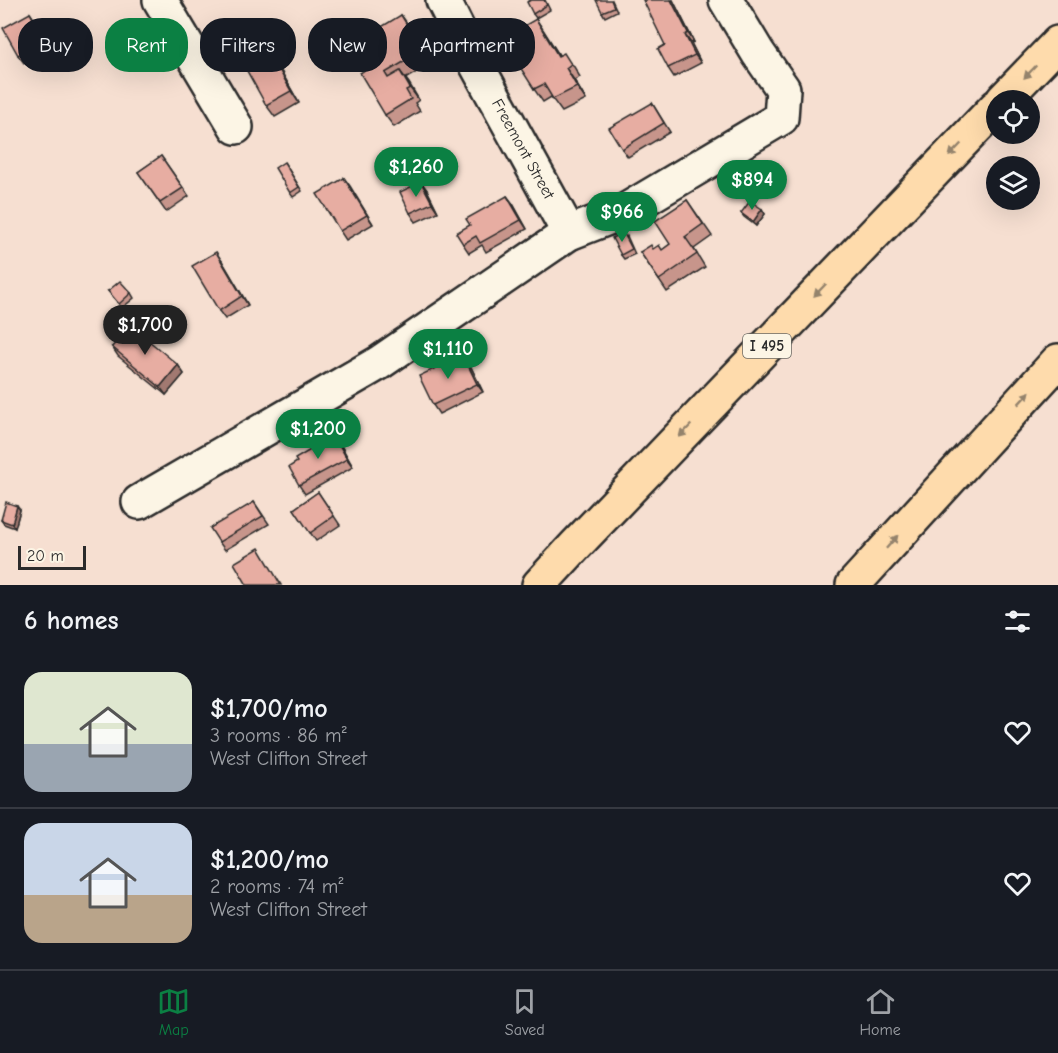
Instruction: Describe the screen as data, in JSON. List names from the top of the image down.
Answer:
{
  "streets": {
    "highway": ["I 495"],
    "street": ["Freemont Street"]
  },
  "scale_bar": "20 m",
  "page": {
    "chip": [
      "Buy",
      "Rent",
      "Filters",
      "New",
      "Apartment"
    ],
    "price": [
      "$1,260",
      "$894",
      "$966",
      "$1,700",
      "$1,110",
      "$1,200"
    ],
    "scale": "20 m",
    "heading": "6 homes",
    "list": [
      {
        "name": "$1,700/mo",
        "note": "3 rooms · 86 m² · West Clifton Street"
      },
      {
        "name": "$1,200/mo",
        "note": "2 rooms · 74 m² · West Clifton Street"
      }
    ],
    "tabs": ["Map", "Saved", "Home"]
  }
}
